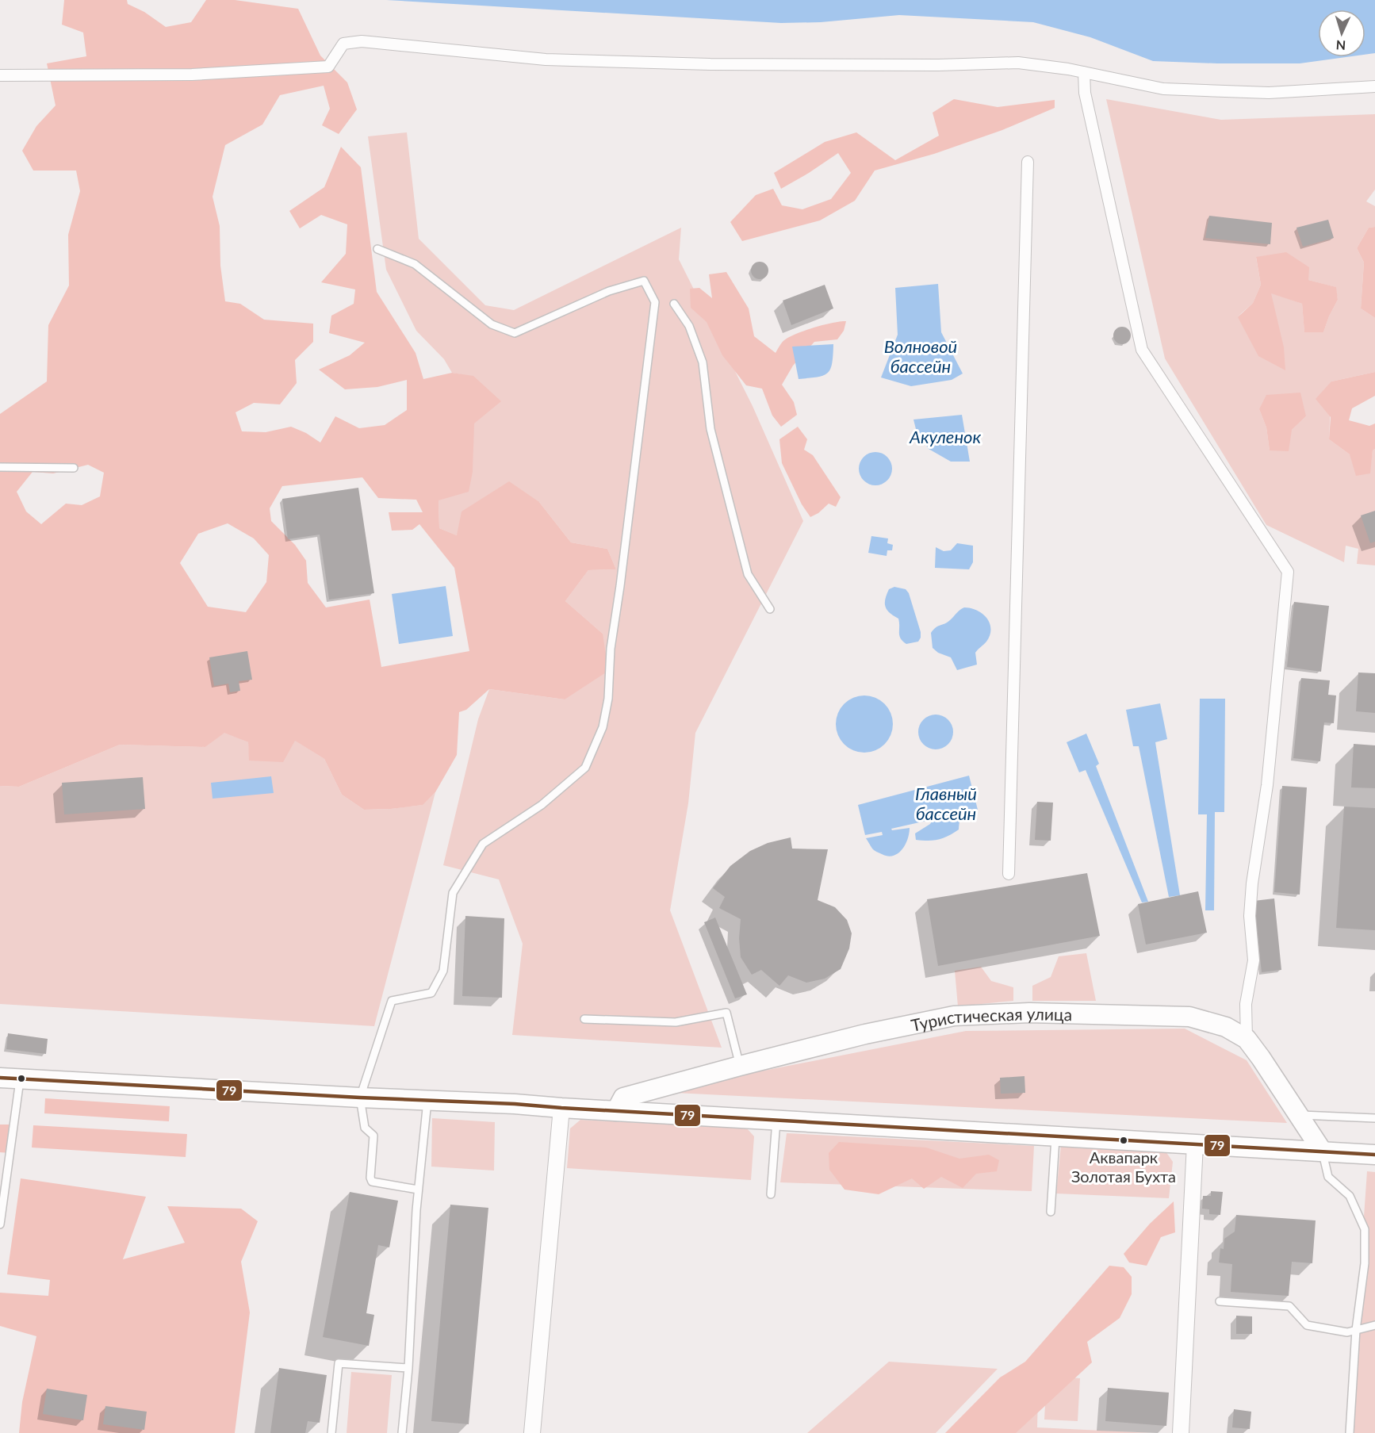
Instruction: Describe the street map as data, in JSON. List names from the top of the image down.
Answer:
{
  "streets": {
    "street": ["Туристическая улица"]
  },
  "water": ["Волновой бассейн", "Акуленок", "Главный бассейн"],
  "places": ["Аквапарк Золотая Бухта"],
  "lines": ["transit line 79"],
  "north": "bottom"
}
